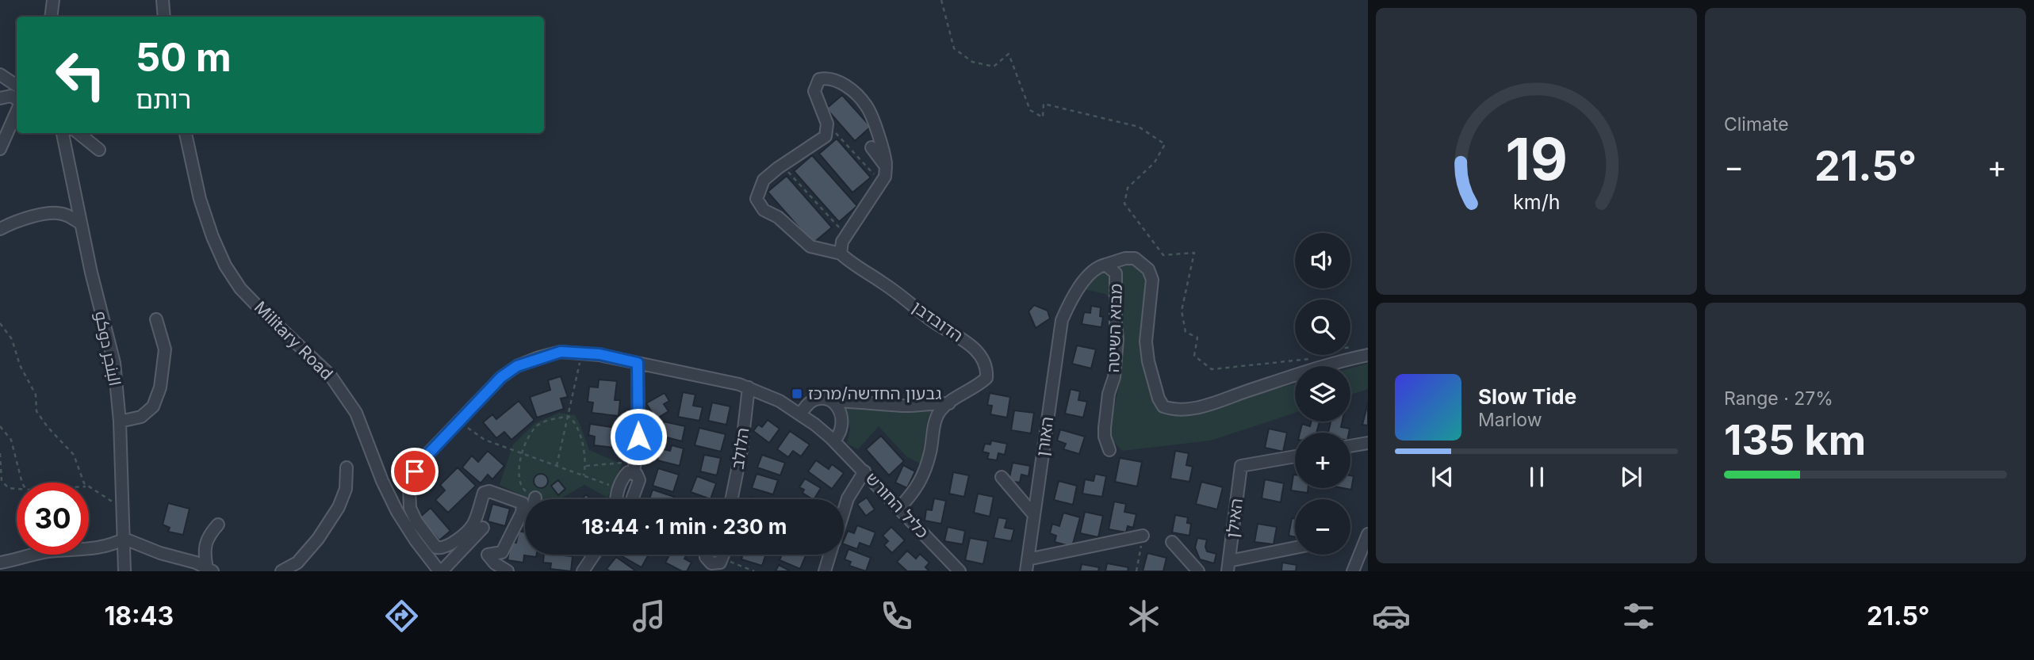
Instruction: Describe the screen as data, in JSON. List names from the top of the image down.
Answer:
{
  "streets": {
    "street": [
      "הדובדבן",
      "מבוא השיטה",
      "Military Road",
      "البنجر دوكو",
      "האורן",
      "הלולב",
      "כליל החורש",
      "האילן"
    ]
  },
  "crossings": [
    ["הדובדבן", "כליל החורש"],
    ["מבוא השיטה", "האורן"],
    ["הלולב", "כליל החורש"]
  ],
  "places": {
    "transit": ["גבעון החדשה/מרכז"]
  },
  "page": {
    "tile": [
      "Climate",
      ["Range · 27%", "135 km"]
    ],
    "turn": ["50 m", "רותם"],
    "heat": ["−", "21.5°", "+"],
    "map_buttons": ["+", "−"],
    "song": ["Slow Tide", "Marlow"],
    "limit": "30",
    "trip": "18:44 · 1 min · 230 m",
    "tabs": ["18:43", "21.5°"],
    "gauge": ["19", "km/h"]
  }
}
